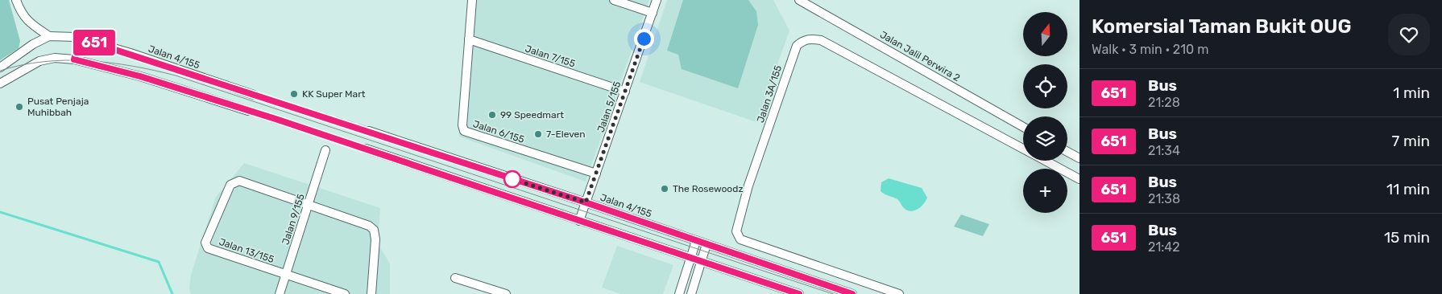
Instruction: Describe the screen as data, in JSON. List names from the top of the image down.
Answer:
{
  "streets": {
    "street": [
      "Jalan 7/155",
      "Jalan Jalil Perwira 2",
      "Jalan 4/155",
      "Jalan 3A/155",
      "Jalan 5/155",
      "Jalan 6/155",
      "Jalan 9/155",
      "Jalan 13/155"
    ]
  },
  "crossings": [
    ["Jalan 7/155", "Jalan 5/155"],
    ["Jalan 7/155", "Jalan 6/155"],
    ["Jalan 4/155", "Jalan 5/155"],
    ["Jalan 5/155", "Jalan 6/155"],
    ["Jalan 9/155", "Jalan 13/155"]
  ],
  "places": [
    "KK Super Mart",
    "Pusat Penjaja Muhibbah",
    "99 Speedmart",
    "7-Eleven",
    "The Rosewoodz"
  ],
  "lines": ["bus line 651"],
  "north": "top",
  "page": {
    "on_map": "651",
    "heading": ["Komersial Taman Bukit OUG", "Walk · 3 min · 210 m"],
    "map_buttons": "+",
    "list": [
      {
        "mark": "651",
        "name": "Bus",
        "note": "21:28",
        "value": "1 min"
      },
      {
        "mark": "651",
        "name": "Bus",
        "note": "21:34",
        "value": "7 min"
      },
      {
        "mark": "651",
        "name": "Bus",
        "note": "21:38",
        "value": "11 min"
      },
      {
        "mark": "651",
        "name": "Bus",
        "note": "21:42",
        "value": "15 min"
      }
    ]
  }
}
